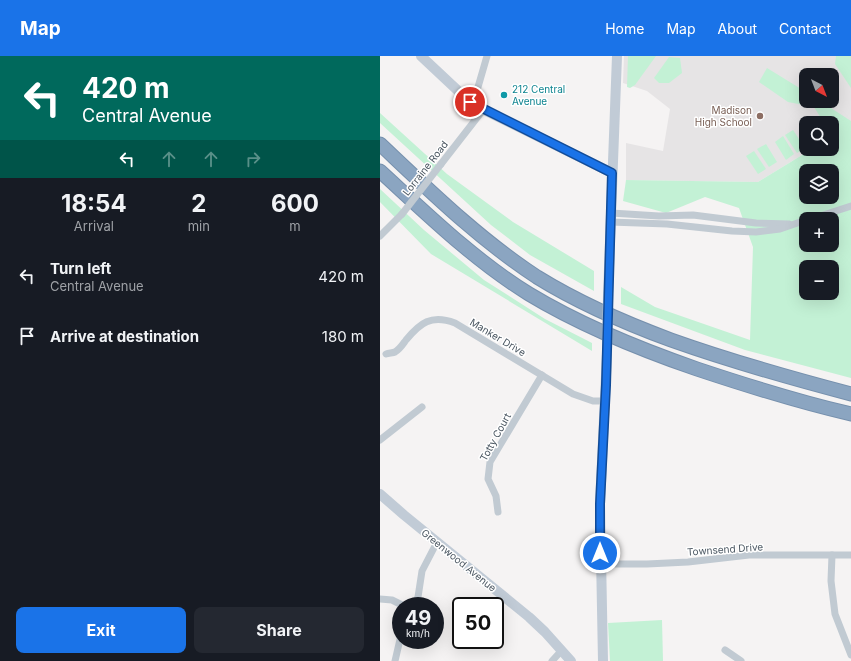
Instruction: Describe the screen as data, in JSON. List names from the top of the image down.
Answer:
{
  "streets": {
    "main road": ["Greenwood Avenue"],
    "street": [
      "Lorraine Road",
      "Manker Drive",
      "Totty Court",
      "Townsend Drive"
    ]
  },
  "crossings": [
    ["Manker Drive", "Totty Court"]
  ],
  "places": ["212 Central Avenue", "Madison High School"],
  "north": "bottom right",
  "page": {
    "header": "Map",
    "nav": [
      "Home",
      "Map",
      "About",
      "Contact"
    ],
    "turn": ["420 m", "Central Avenue"],
    "map_buttons": ["+", "−"],
    "eta": [
      "18:54",
      "Arrival",
      "2",
      "min",
      "600",
      "m"
    ],
    "list": [
      {
        "name": "Turn left",
        "note": "Central Avenue",
        "value": "420 m"
      },
      {
        "name": "Arrive at destination",
        "value": "180 m"
      }
    ],
    "speed": "49 km/h",
    "limit": "50",
    "buttons": ["Exit", "Share"]
  }
}
